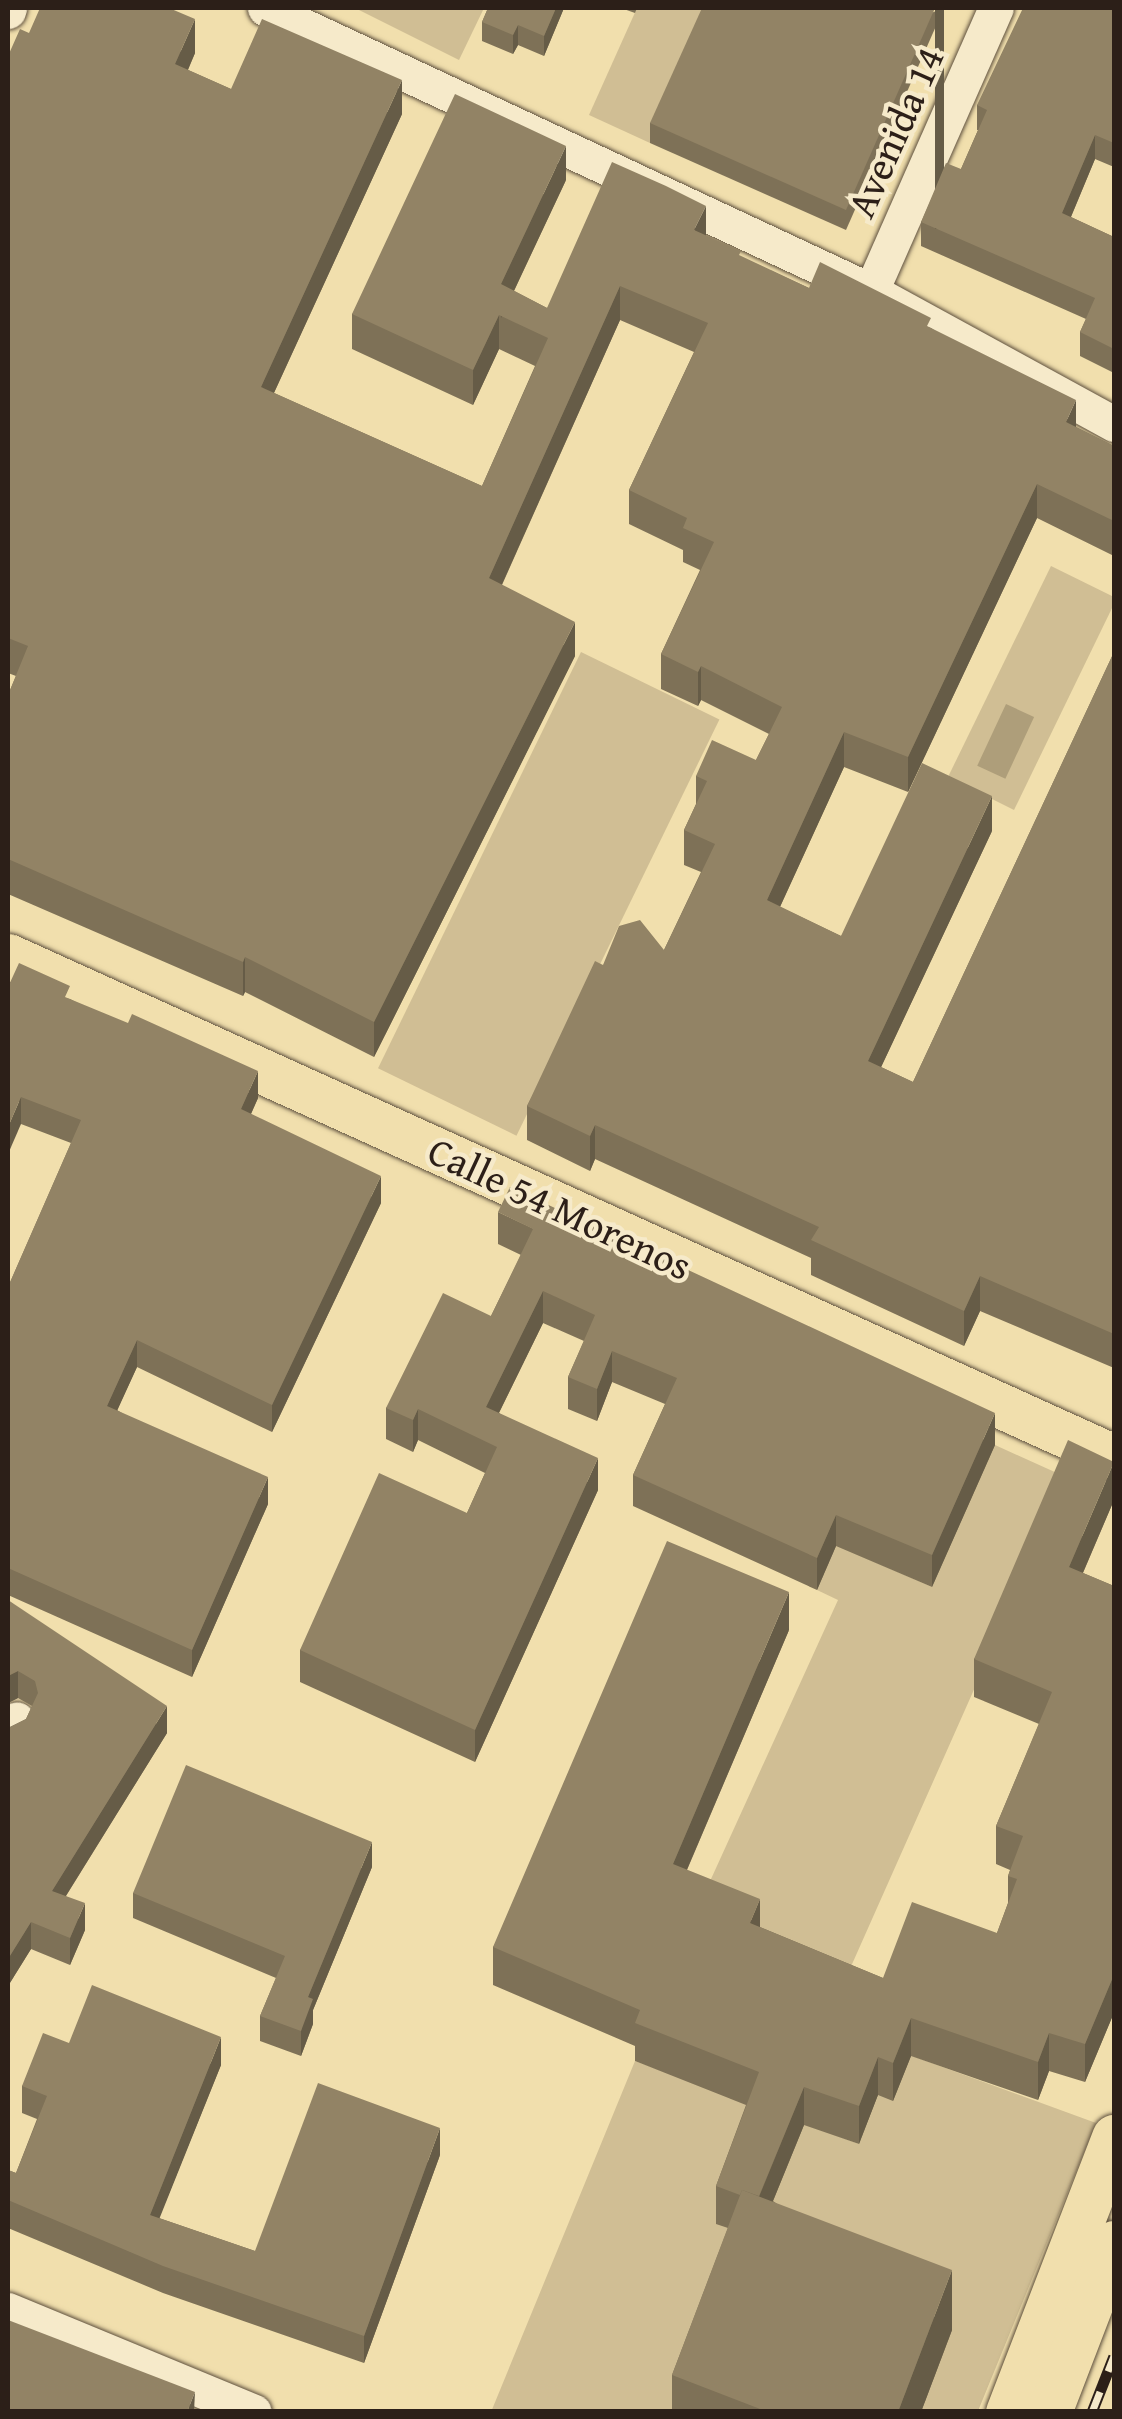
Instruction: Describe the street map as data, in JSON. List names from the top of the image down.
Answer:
{
  "streets": {
    "main road": ["Calle 54 Morenos"],
    "street": ["Avenida 14"]
  }
}
